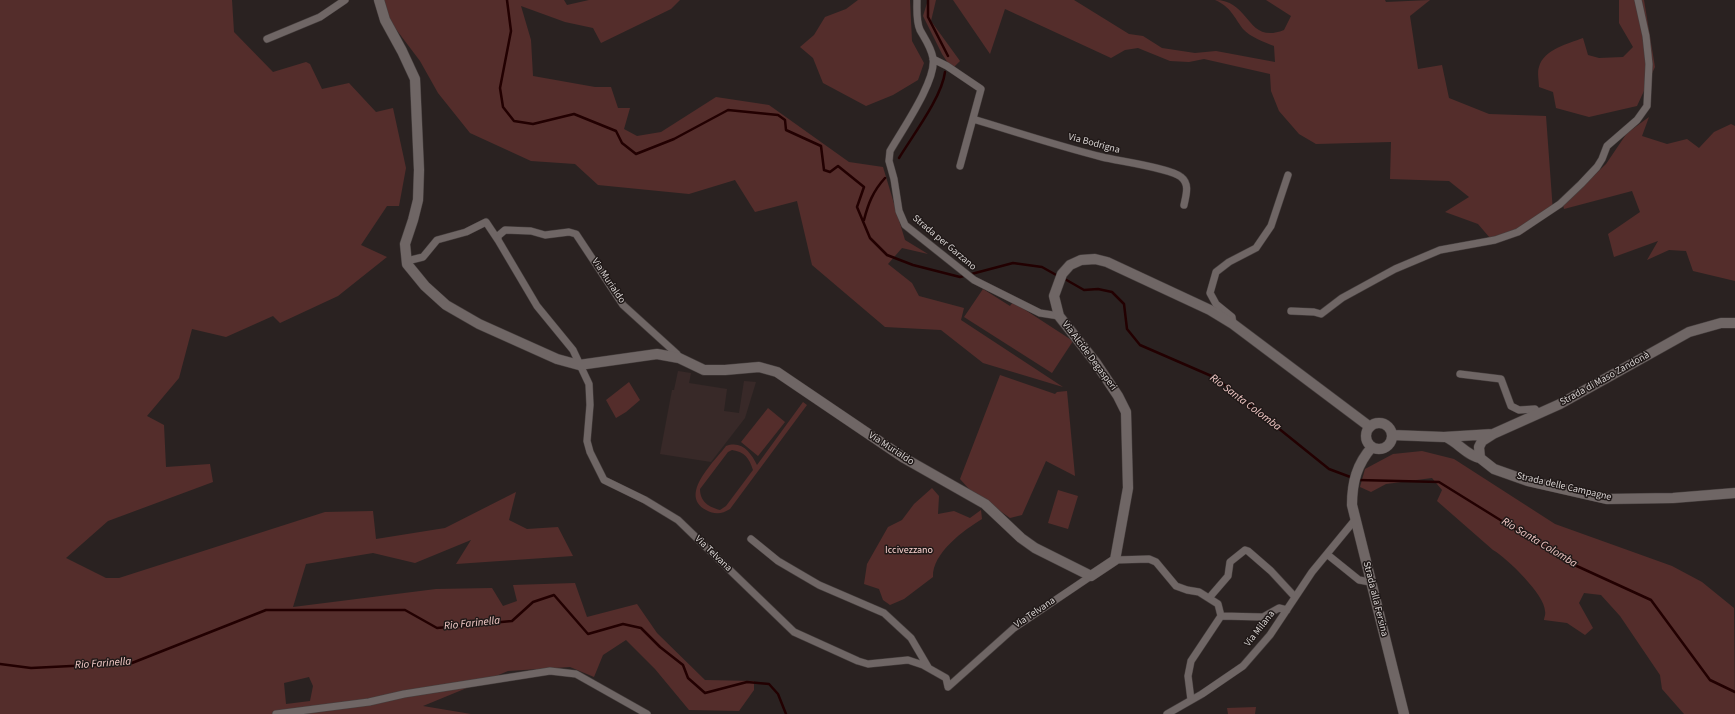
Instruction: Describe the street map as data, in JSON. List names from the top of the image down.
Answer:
{
  "streets": {
    "street": [
      "Via Bodrigna",
      "Strada per Garzano",
      "Via Murialdo",
      "Via Alcide Degasperi",
      "Strada di Maso Zandonà",
      "Strada delle Campagne",
      "Via Telvana",
      "Strada alla Fersina",
      "Via Milana"
    ]
  },
  "crossings": [
    ["Strada per Garzano", "Via Alcide Degasperi"],
    ["Via Murialdo", "Via Telvana"],
    ["Via Alcide Degasperi", "Via Telvana"],
    ["Via Alcide Degasperi", "Strada alla Fersina"],
    ["Strada alla Fersina", "Via Milana"]
  ],
  "water": ["Rio Santa Colomba", "Rio Farinella"],
  "parks": ["Iccivezzano"]
}
